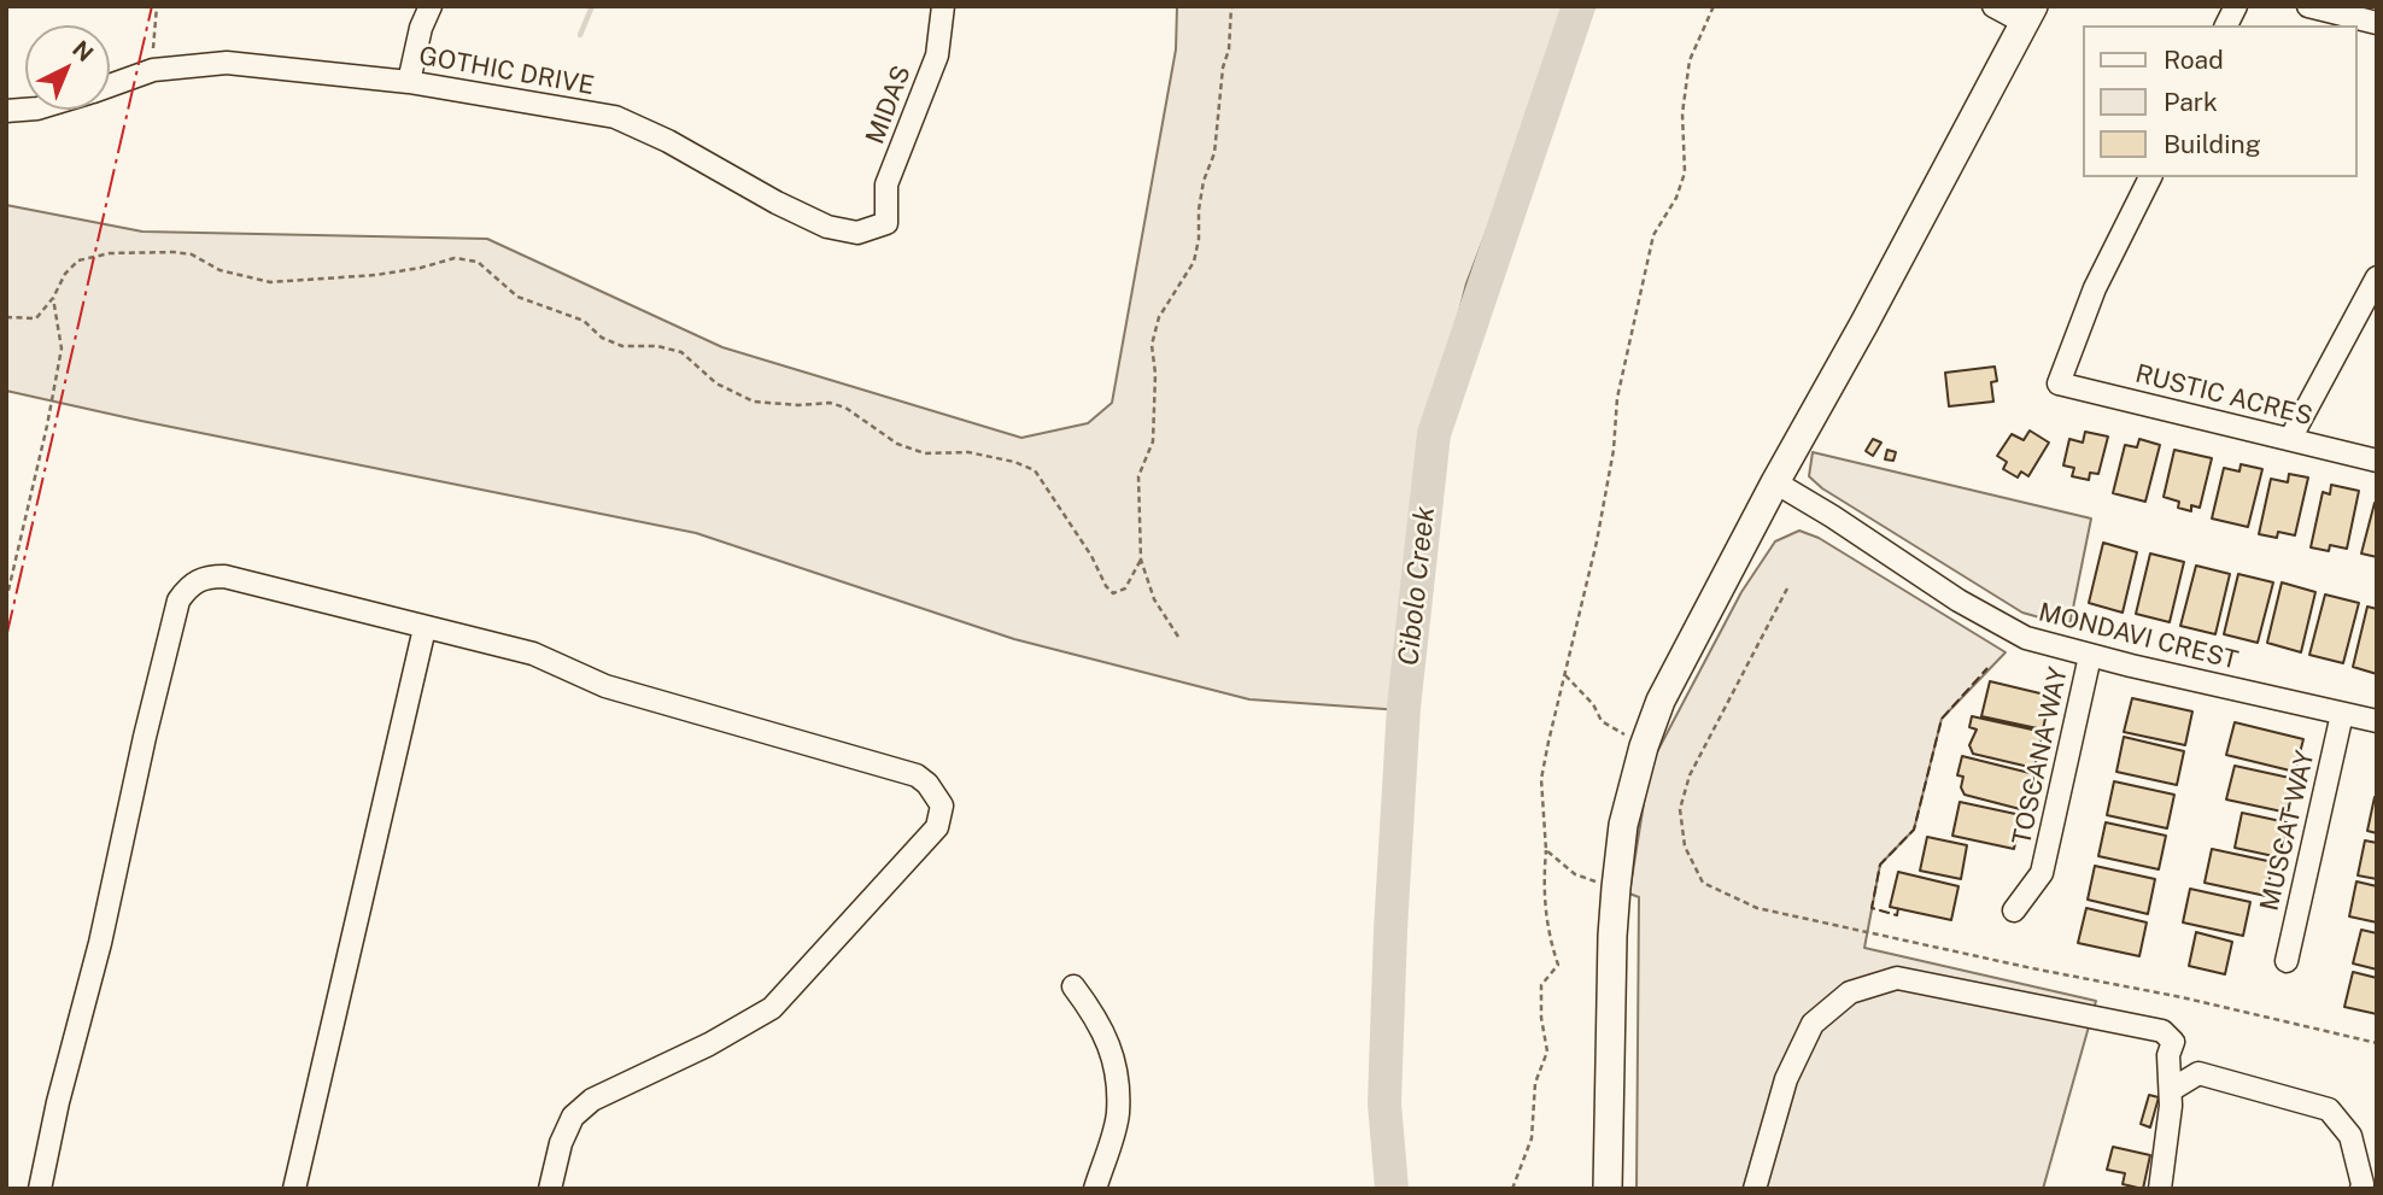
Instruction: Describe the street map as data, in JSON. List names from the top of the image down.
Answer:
{
  "streets": {
    "street": [
      "GOTHIC DRIVE",
      "MIDAS",
      "RUSTIC ACRES",
      "MONDAVI CREST",
      "TOSCANA WAY",
      "MUSCAT WAY"
    ]
  },
  "crossings": [
    ["GOTHIC DRIVE", "MIDAS"],
    ["MONDAVI CREST", "TOSCANA WAY"],
    ["MONDAVI CREST", "MUSCAT WAY"]
  ],
  "water": ["Cibolo Creek"],
  "legend": ["Road", "Park", "Building"],
  "north": "top right"
}
